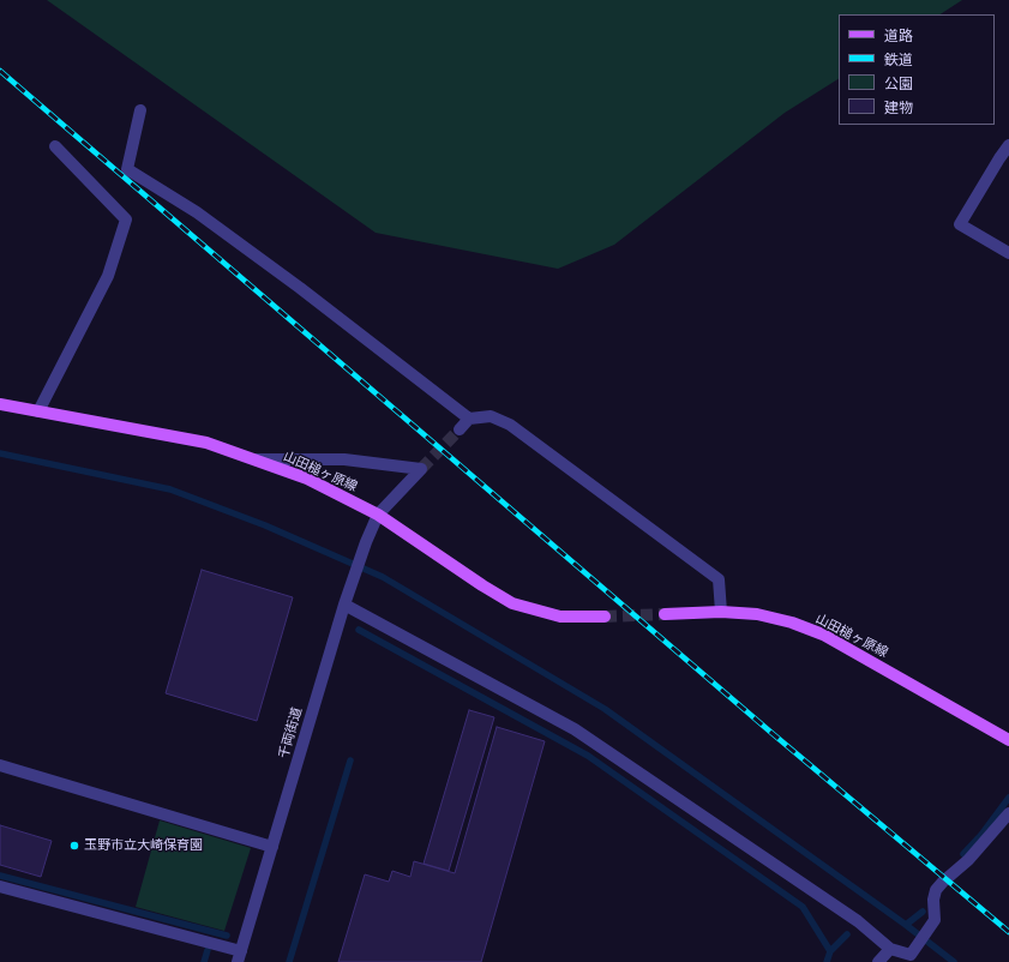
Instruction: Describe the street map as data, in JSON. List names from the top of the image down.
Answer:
{
  "streets": {
    "main road": ["山田槌ヶ原線"],
    "street": ["千両街道"]
  },
  "crossings": [
    ["山田槌ヶ原線", "千両街道"]
  ],
  "places": ["玉野市立大崎保育園"],
  "legend": [
    "道路",
    "鉄道",
    "公園",
    "建物"
  ]
}
